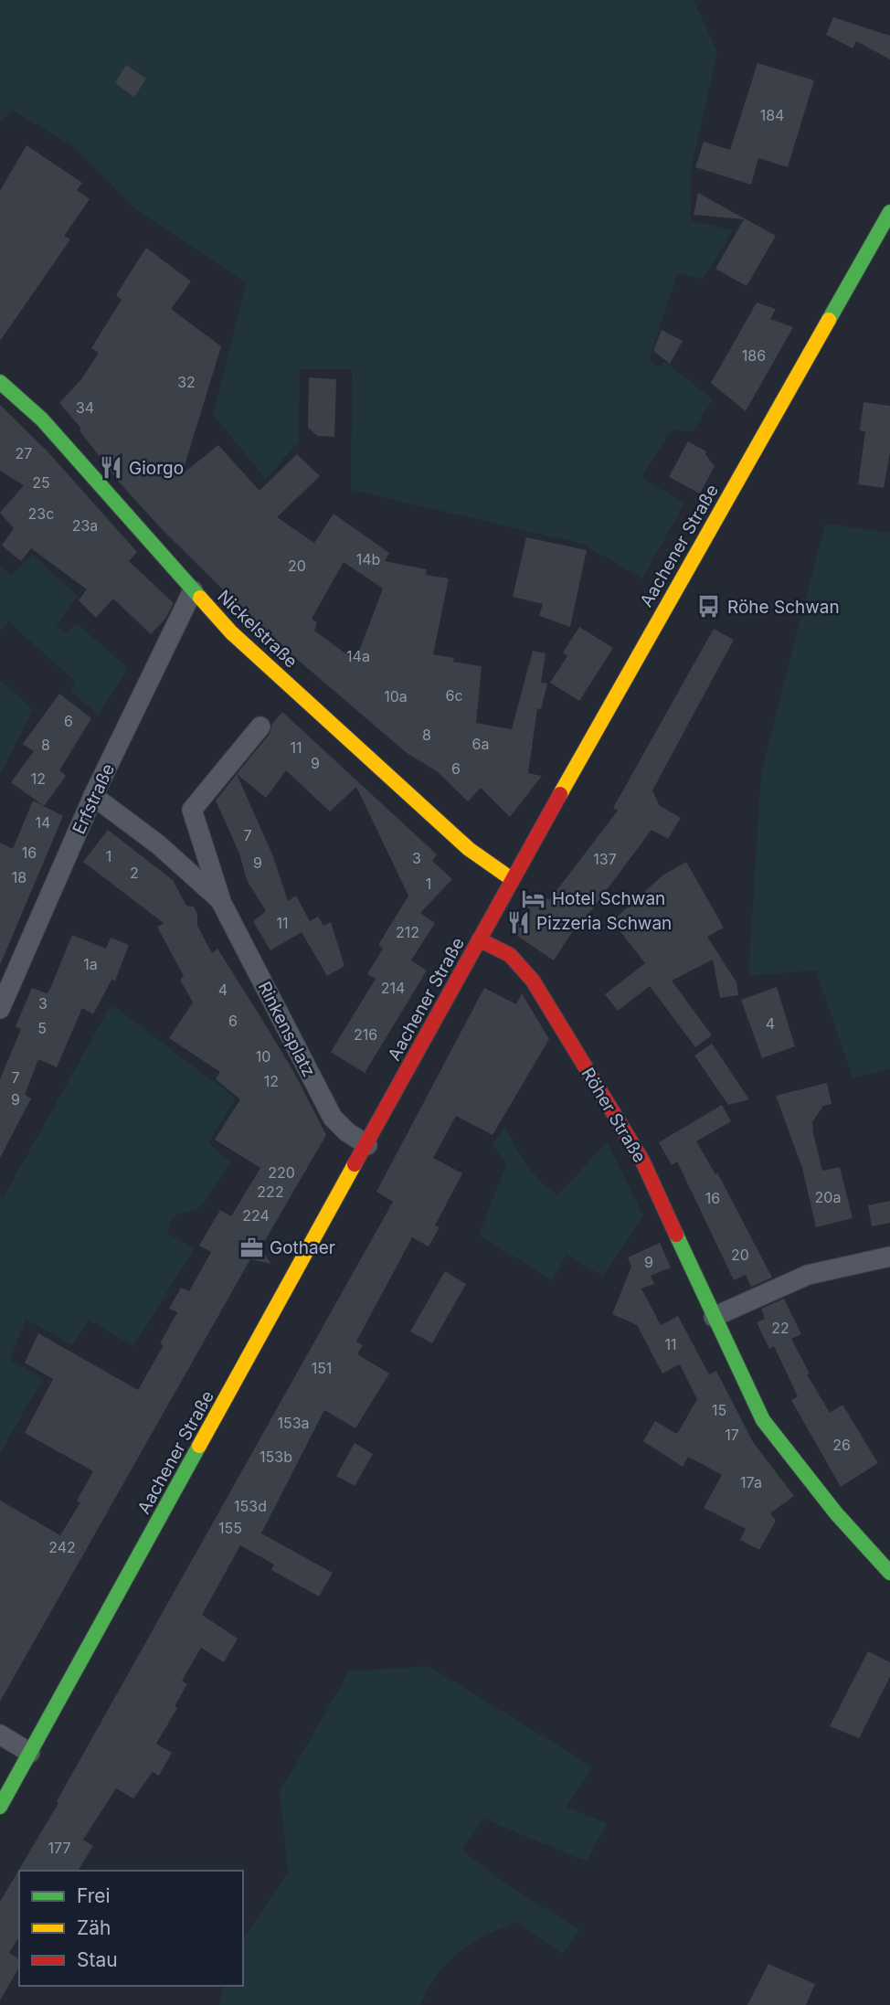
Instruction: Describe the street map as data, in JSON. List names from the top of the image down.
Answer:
{
  "streets": {
    "main road": ["Aachener Straße", "Nickelstraße", "Röher Straße"],
    "street": ["Erfstraße", "Rinkensplatz"]
  },
  "crossings": [
    ["Aachener Straße", "Nickelstraße"],
    ["Aachener Straße", "Rinkensplatz"],
    ["Aachener Straße", "Röher Straße"],
    ["Nickelstraße", "Erfstraße"],
    ["Erfstraße", "Rinkensplatz"]
  ],
  "places": {
    "restaurant": ["Giorgo", "Pizzeria Schwan"],
    "bus stop": ["Röhe Schwan"],
    "hotel": ["Hotel Schwan"],
    "office": ["Gothaer"]
  },
  "house_numbers": [
    "184",
    "186",
    "32",
    "34",
    "27",
    "25",
    "23c",
    "23a",
    "14b",
    "20",
    "14a",
    "6c",
    "10a",
    "6",
    "8",
    "6a",
    "8",
    "11",
    "9",
    "6",
    "12",
    "14",
    "7",
    "16",
    "1",
    "3",
    "137",
    "9",
    "2",
    "18",
    "1",
    "11",
    "212",
    "1a",
    "214",
    "4",
    "3",
    "6",
    "4",
    "5",
    "216",
    "10",
    "7",
    "12",
    "9",
    "220",
    "222",
    "20a",
    "16",
    "224",
    "20",
    "9",
    "22",
    "11",
    "151",
    "15",
    "153a",
    "17",
    "26",
    "153b",
    "17a",
    "153d",
    "155",
    "242",
    "177"
  ],
  "legend": ["Frei", "Zäh", "Stau"]
}
